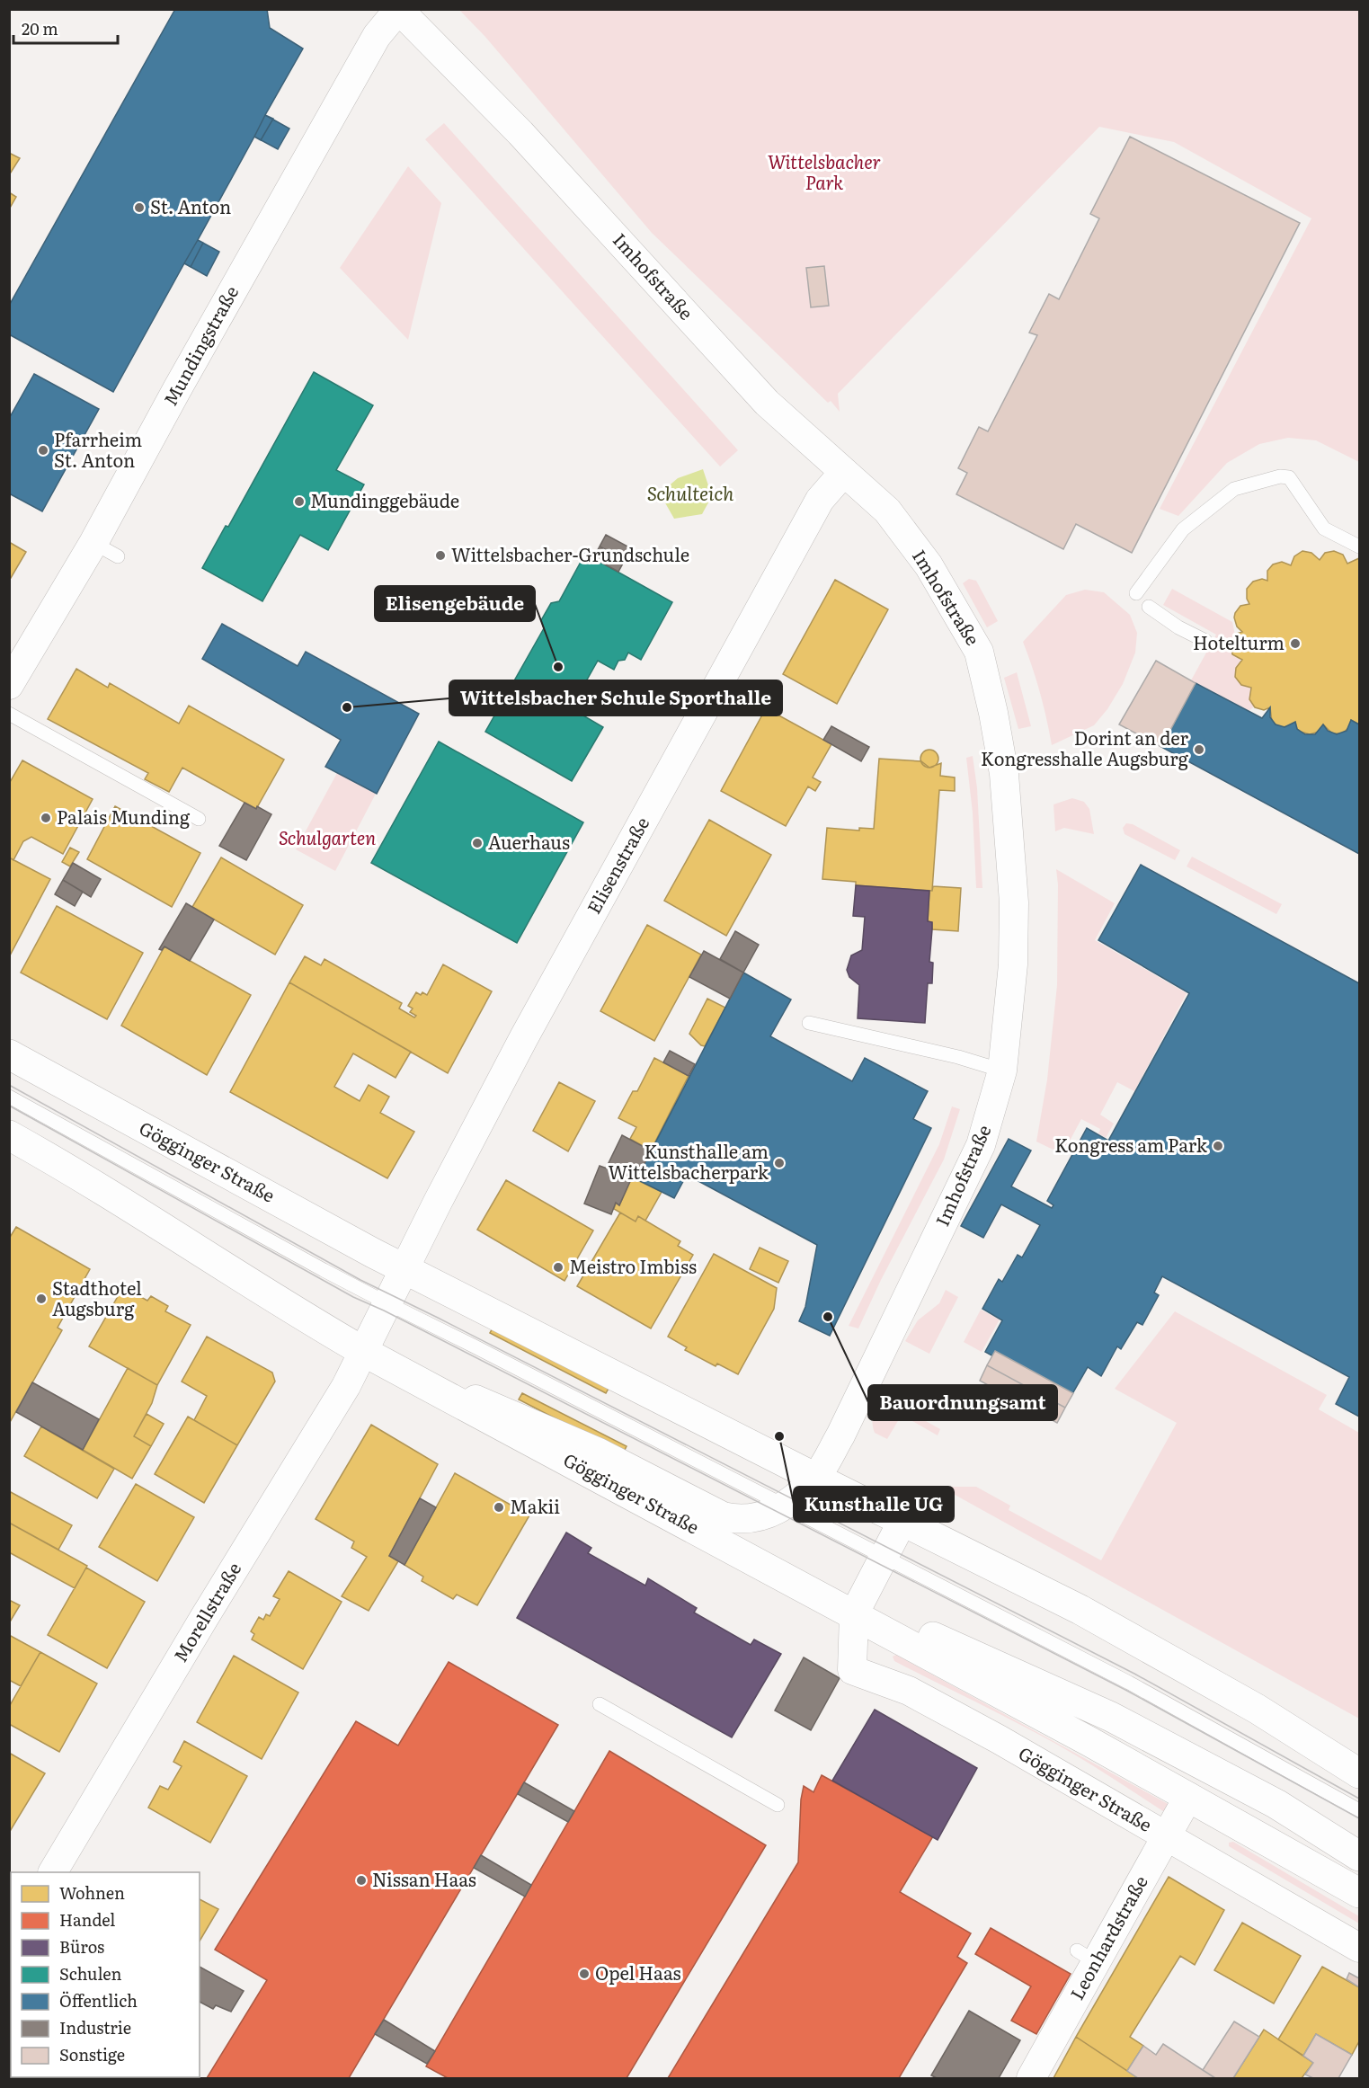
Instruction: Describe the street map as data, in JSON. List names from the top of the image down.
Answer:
{
  "streets": {
    "main road": ["Gögginger Straße"],
    "street": [
      "Imhofstraße",
      "Mundingstraße",
      "Elisenstraße",
      "Morellstraße",
      "Leonhardstraße"
    ]
  },
  "crossings": [
    ["Imhofstraße", "Mundingstraße"],
    ["Imhofstraße", "Elisenstraße"],
    ["Imhofstraße", "Gögginger Straße"],
    ["Elisenstraße", "Gögginger Straße"],
    ["Gögginger Straße", "Morellstraße"],
    ["Gögginger Straße", "Leonhardstraße"]
  ],
  "water": ["Schulteich"],
  "parks": ["Wittelsbacher Park", "Schulgarten"],
  "places": [
    "St. Anton",
    "Pfarrheim St. Anton",
    "Mundinggebäude",
    "Wittelsbacher-Grundschule",
    "Hotelturm",
    "Elisengebäude",
    "Wittelsbacher Schule Sporthalle",
    "Dorint an der Kongresshalle Augsburg",
    "Palais Munding",
    "Auerhaus",
    "Kongress am Park",
    "Kunsthalle am Wittelsbacherpark",
    "Meistro Imbiss",
    "Stadthotel Augsburg",
    "Bauordnungsamt",
    "Kunsthalle UG",
    "Makii",
    "Nissan Haas",
    "Opel Haas"
  ],
  "legend": [
    "Wohnen",
    "Handel",
    "Büros",
    "Schulen",
    "Öffentlich",
    "Industrie",
    "Sonstige"
  ],
  "scale_bar": "20 m"
}
